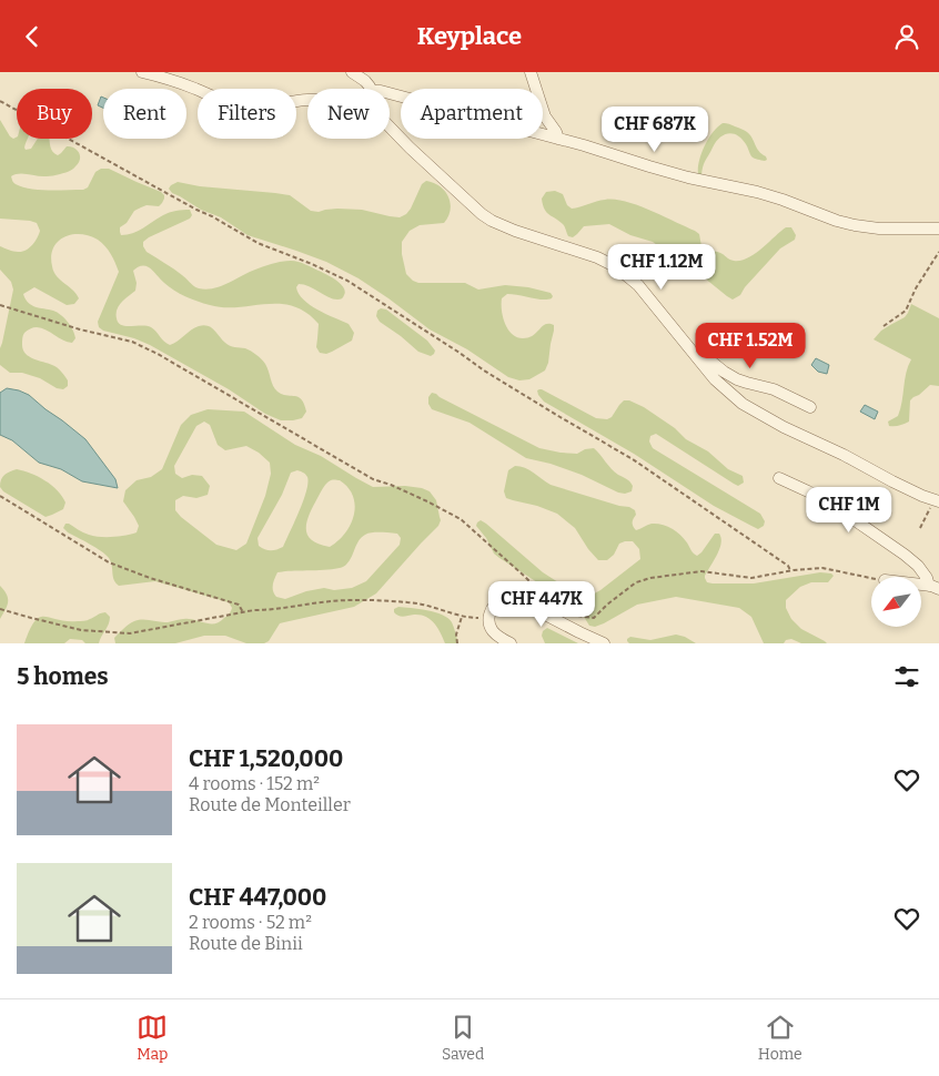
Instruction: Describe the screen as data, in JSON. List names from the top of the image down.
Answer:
{
  "north": "bottom left",
  "page": {
    "header": "Keyplace",
    "chip": [
      "Buy",
      "Rent",
      "Filters",
      "New",
      "Apartment"
    ],
    "price": [
      "CHF 687K",
      "CHF 1.12M",
      "CHF 1.52M",
      "CHF 1M",
      "CHF 447K"
    ],
    "heading": "5 homes",
    "list": [
      {
        "name": "CHF 1,520,000",
        "note": "4 rooms · 152 m² · Route de Monteiller"
      },
      {
        "name": "CHF 447,000",
        "note": "2 rooms · 52 m² · Route de Binii"
      }
    ],
    "tabs": ["Map", "Saved", "Home"]
  }
}
